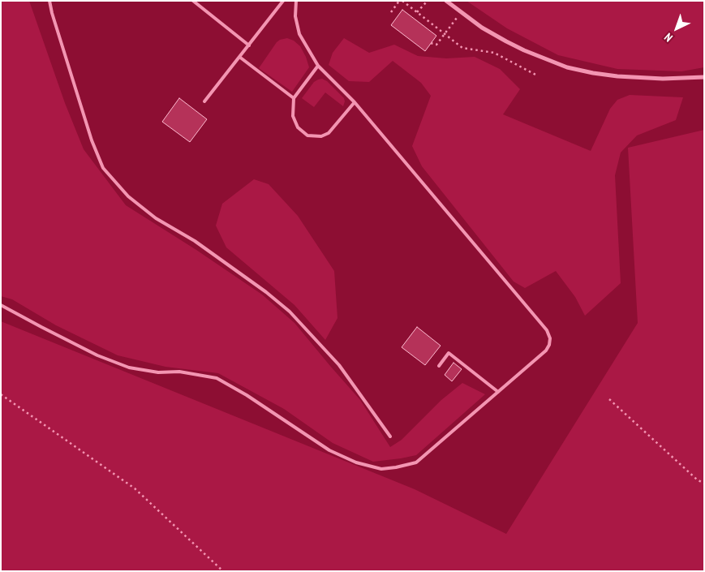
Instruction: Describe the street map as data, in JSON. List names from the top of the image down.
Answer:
{
  "north": "bottom left"
}
